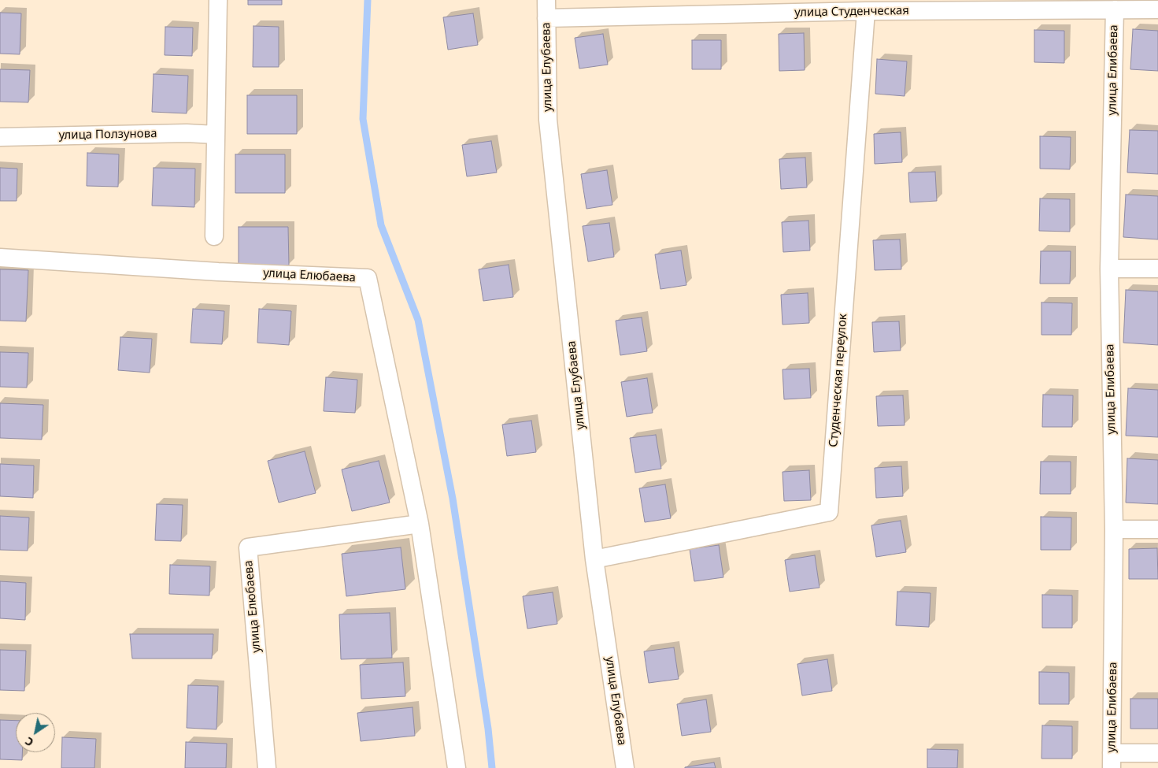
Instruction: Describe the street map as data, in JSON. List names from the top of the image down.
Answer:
{
  "streets": {
    "street": [
      "улица Студенческая",
      "улица Елубаева",
      "улица Елибаева",
      "улица Ползунова",
      "улица Елюбаева",
      "Студенческая переулок"
    ]
  },
  "crossings": [
    ["улица Студенческая", "улица Елубаева"],
    ["улица Студенческая", "улица Елибаева"],
    ["улица Студенческая", "Студенческая переулок"],
    ["улица Елубаева", "Студенческая переулок"]
  ],
  "north": "bottom left"
}
